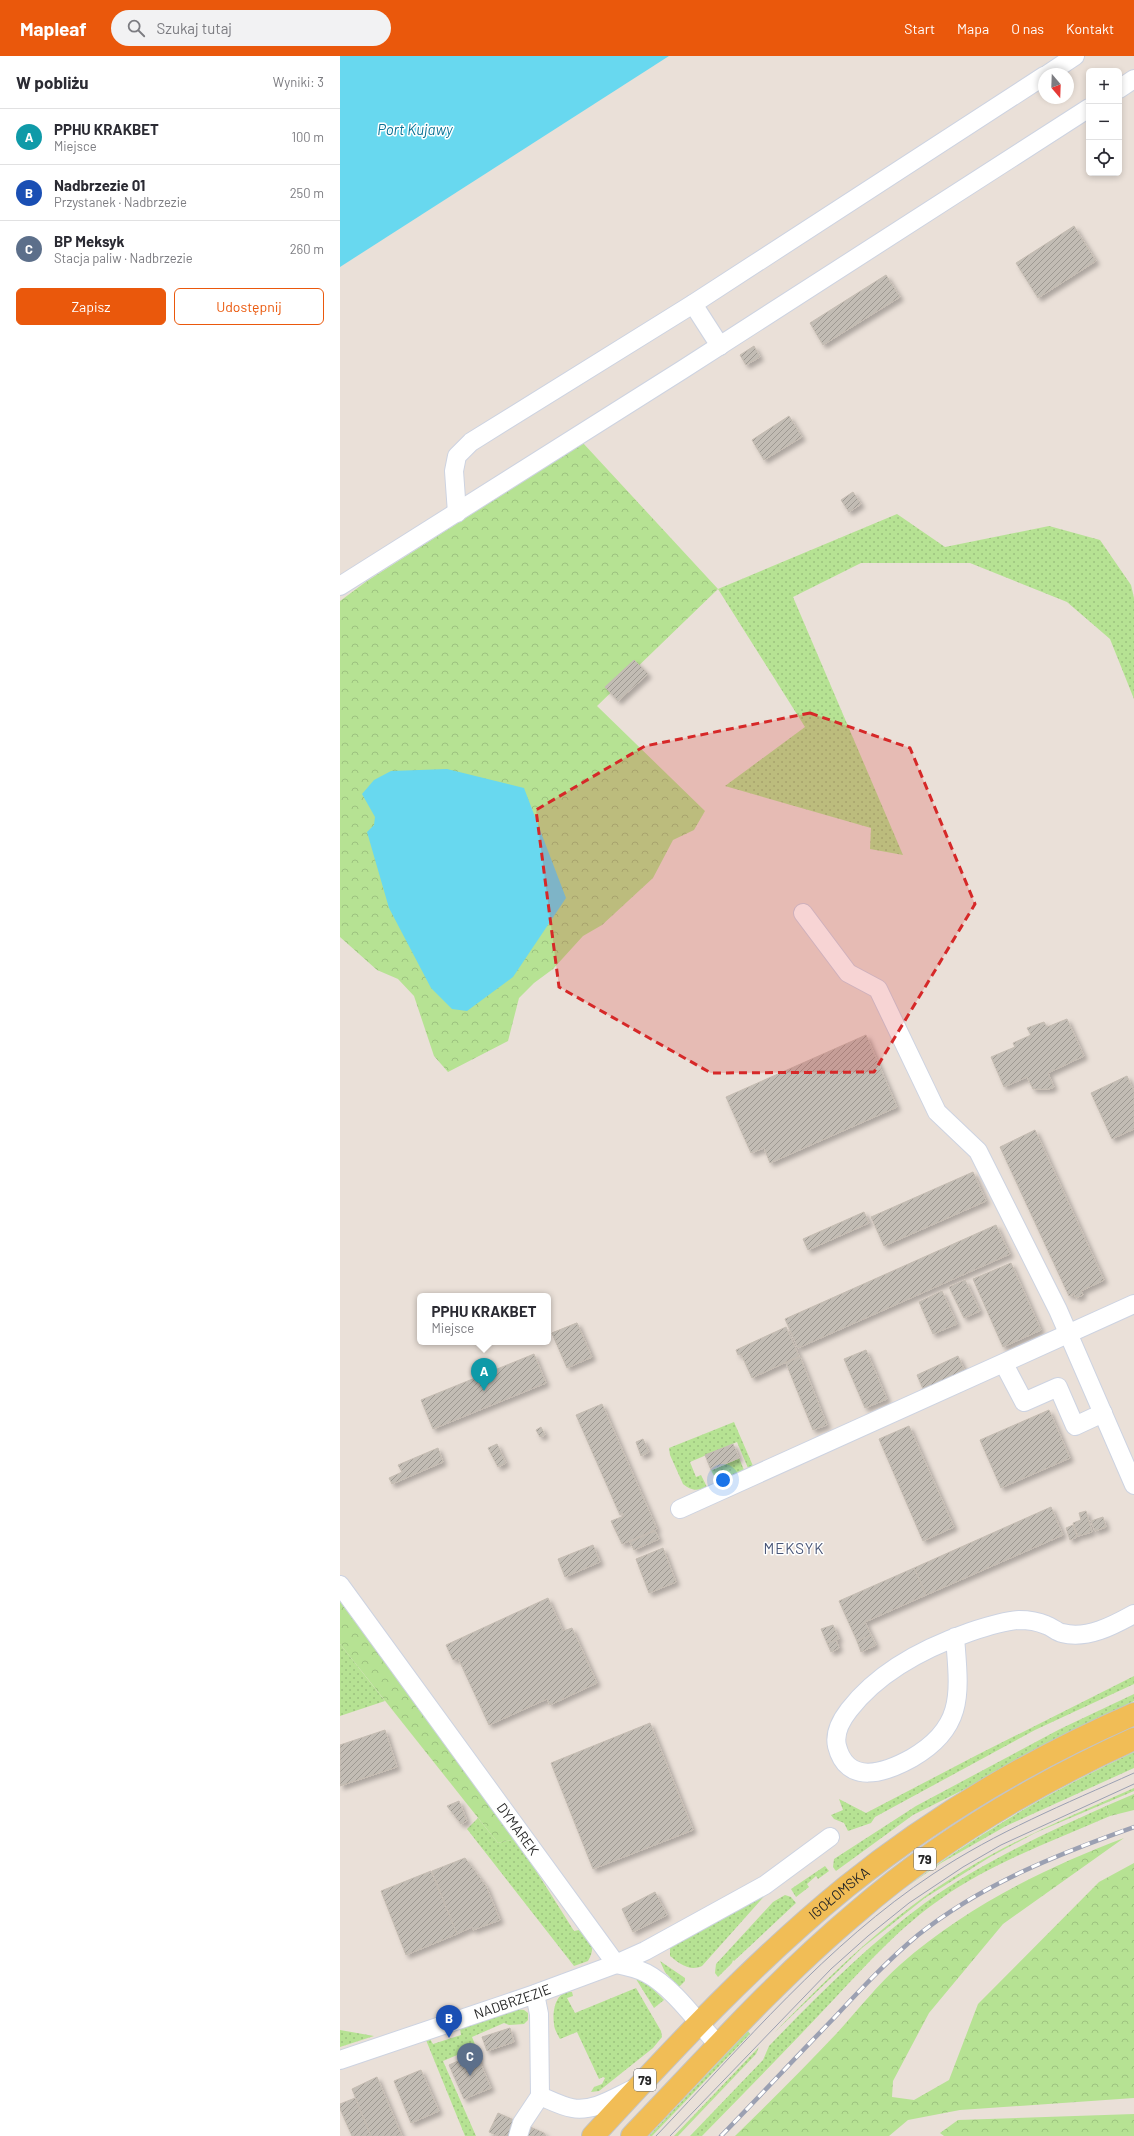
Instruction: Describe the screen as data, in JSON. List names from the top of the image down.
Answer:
{
  "streets": {
    "main road": ["79", "IGOŁOMSKA"],
    "street": ["DYMAREK", "NADBRZEZIE"]
  },
  "crossings": [
    ["DYMAREK", "NADBRZEZIE"]
  ],
  "districts": ["MEKSYK"],
  "water": ["Port Kujawy"],
  "north": "bottom",
  "page": {
    "header": "Mapleaf",
    "search": "Szukaj tutaj",
    "nav": [
      "Start",
      "Mapa",
      "O nas",
      "Kontakt"
    ],
    "heading": ["W pobliżu", "Wyniki: 3"],
    "map_buttons": ["+", "−"],
    "list": [
      {
        "mark": "A",
        "name": "PPHU KRAKBET",
        "note": "Miejsce",
        "value": "100 m"
      },
      {
        "mark": "B",
        "name": "Nadbrzezie 01",
        "note": "Przystanek · Nadbrzezie",
        "value": "250 m"
      },
      {
        "mark": "C",
        "name": "BP Meksyk",
        "note": "Stacja paliw · Nadbrzezie",
        "value": "260 m"
      }
    ],
    "buttons": ["Zapisz", "Udostępnij"],
    "popup": ["PPHU KRAKBET", "Miejsce"],
    "pins": ["A", "B", "C"]
  }
}
